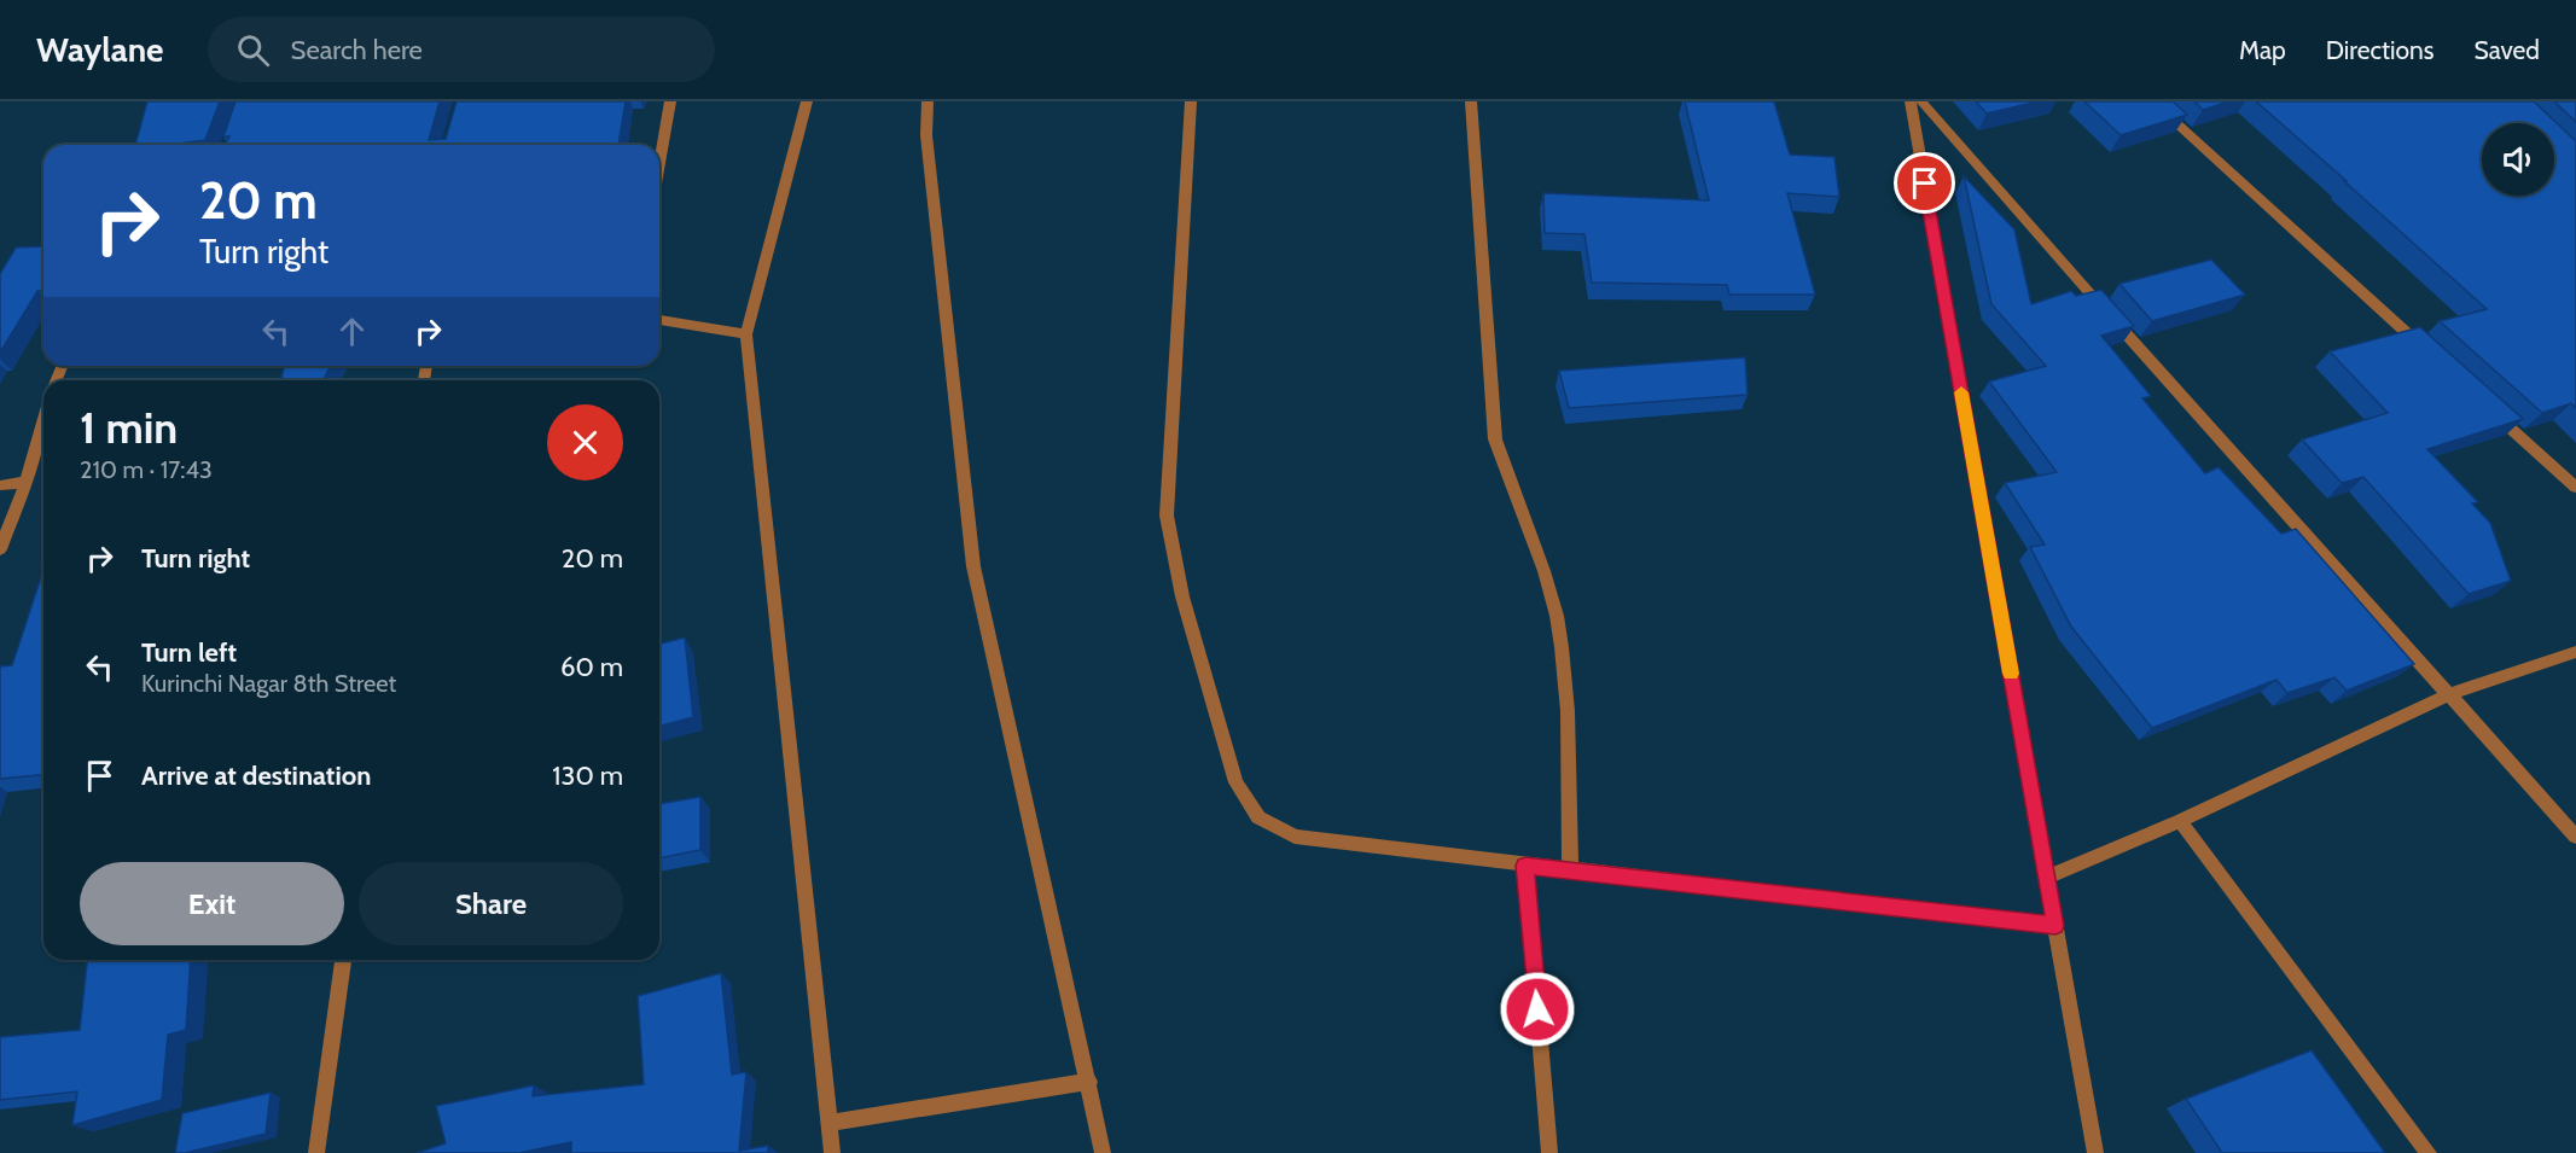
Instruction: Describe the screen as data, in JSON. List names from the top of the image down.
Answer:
{
  "page": {
    "header": "Waylane",
    "search": "Search here",
    "nav": ["Map", "Directions", "Saved"],
    "turn": ["20 m", "Turn right"],
    "heading": ["1 min", "210 m · 17:43"],
    "list": [
      {
        "name": "Turn right",
        "value": "20 m"
      },
      {
        "name": "Turn left",
        "note": "Kurinchi Nagar 8th Street",
        "value": "60 m"
      },
      {
        "name": "Arrive at destination",
        "value": "130 m"
      }
    ],
    "buttons": ["Exit", "Share"]
  }
}
